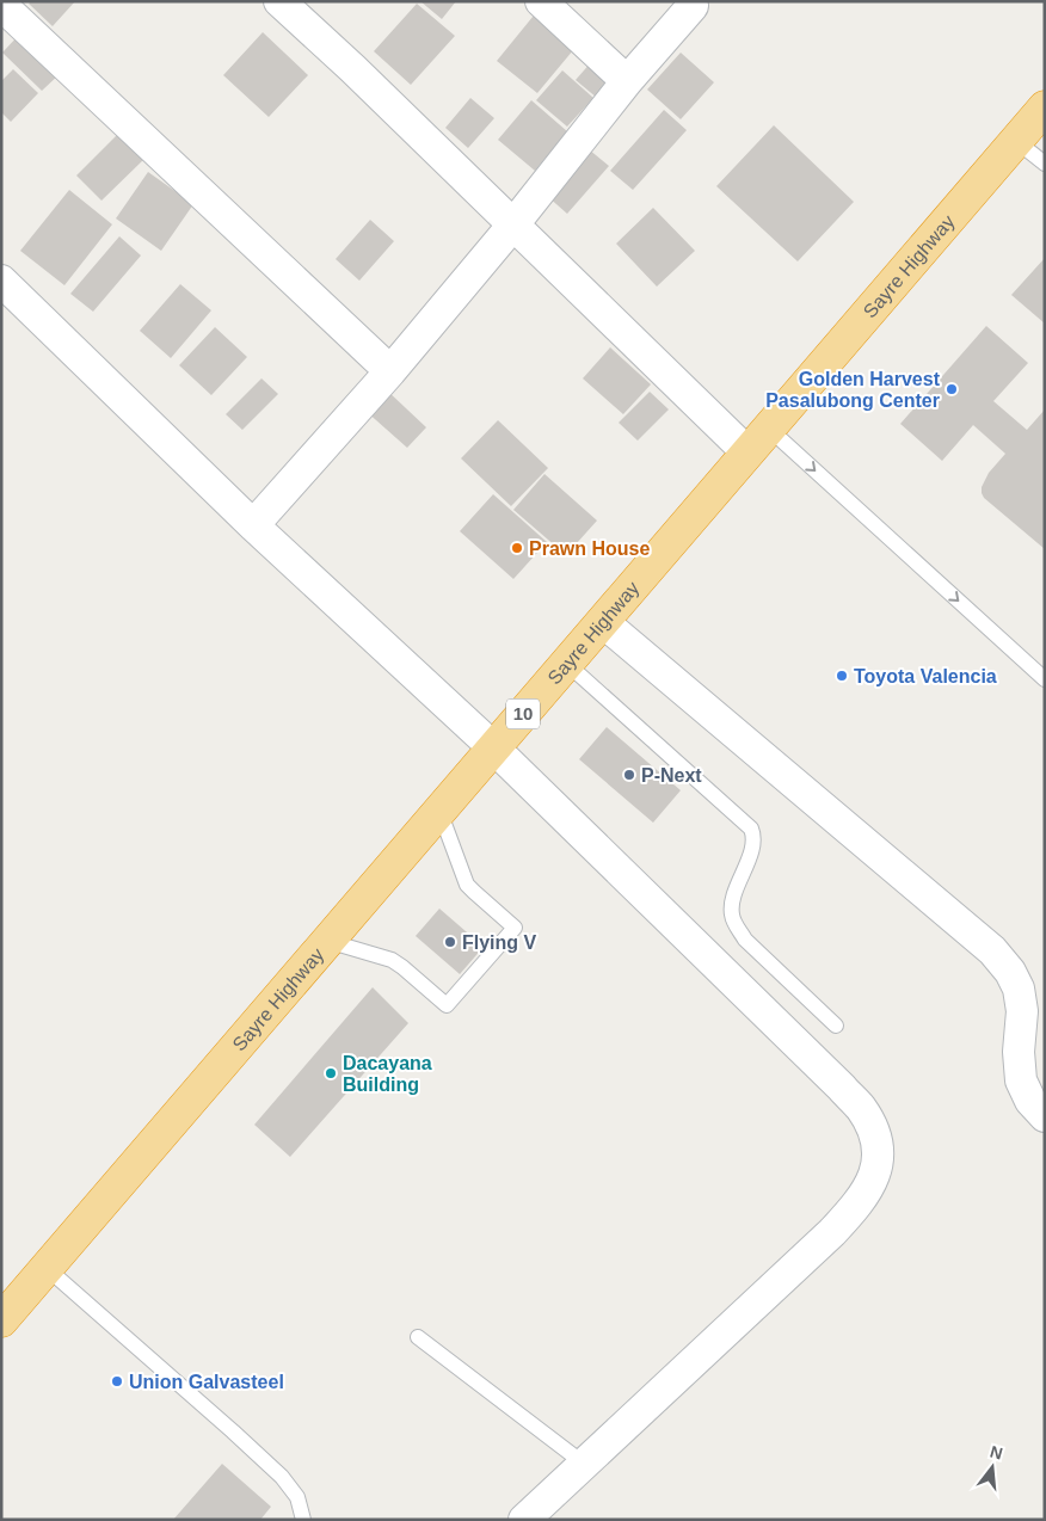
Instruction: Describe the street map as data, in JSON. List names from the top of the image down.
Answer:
{
  "streets": {
    "highway": ["Sayre Highway", "10"]
  },
  "places": [
    "Golden Harvest Pasalubong Center",
    "Prawn House",
    "Toyota Valencia",
    "P-Next",
    "Flying V",
    "Dacayana Building",
    "Union Galvasteel"
  ],
  "north": "top"
}
